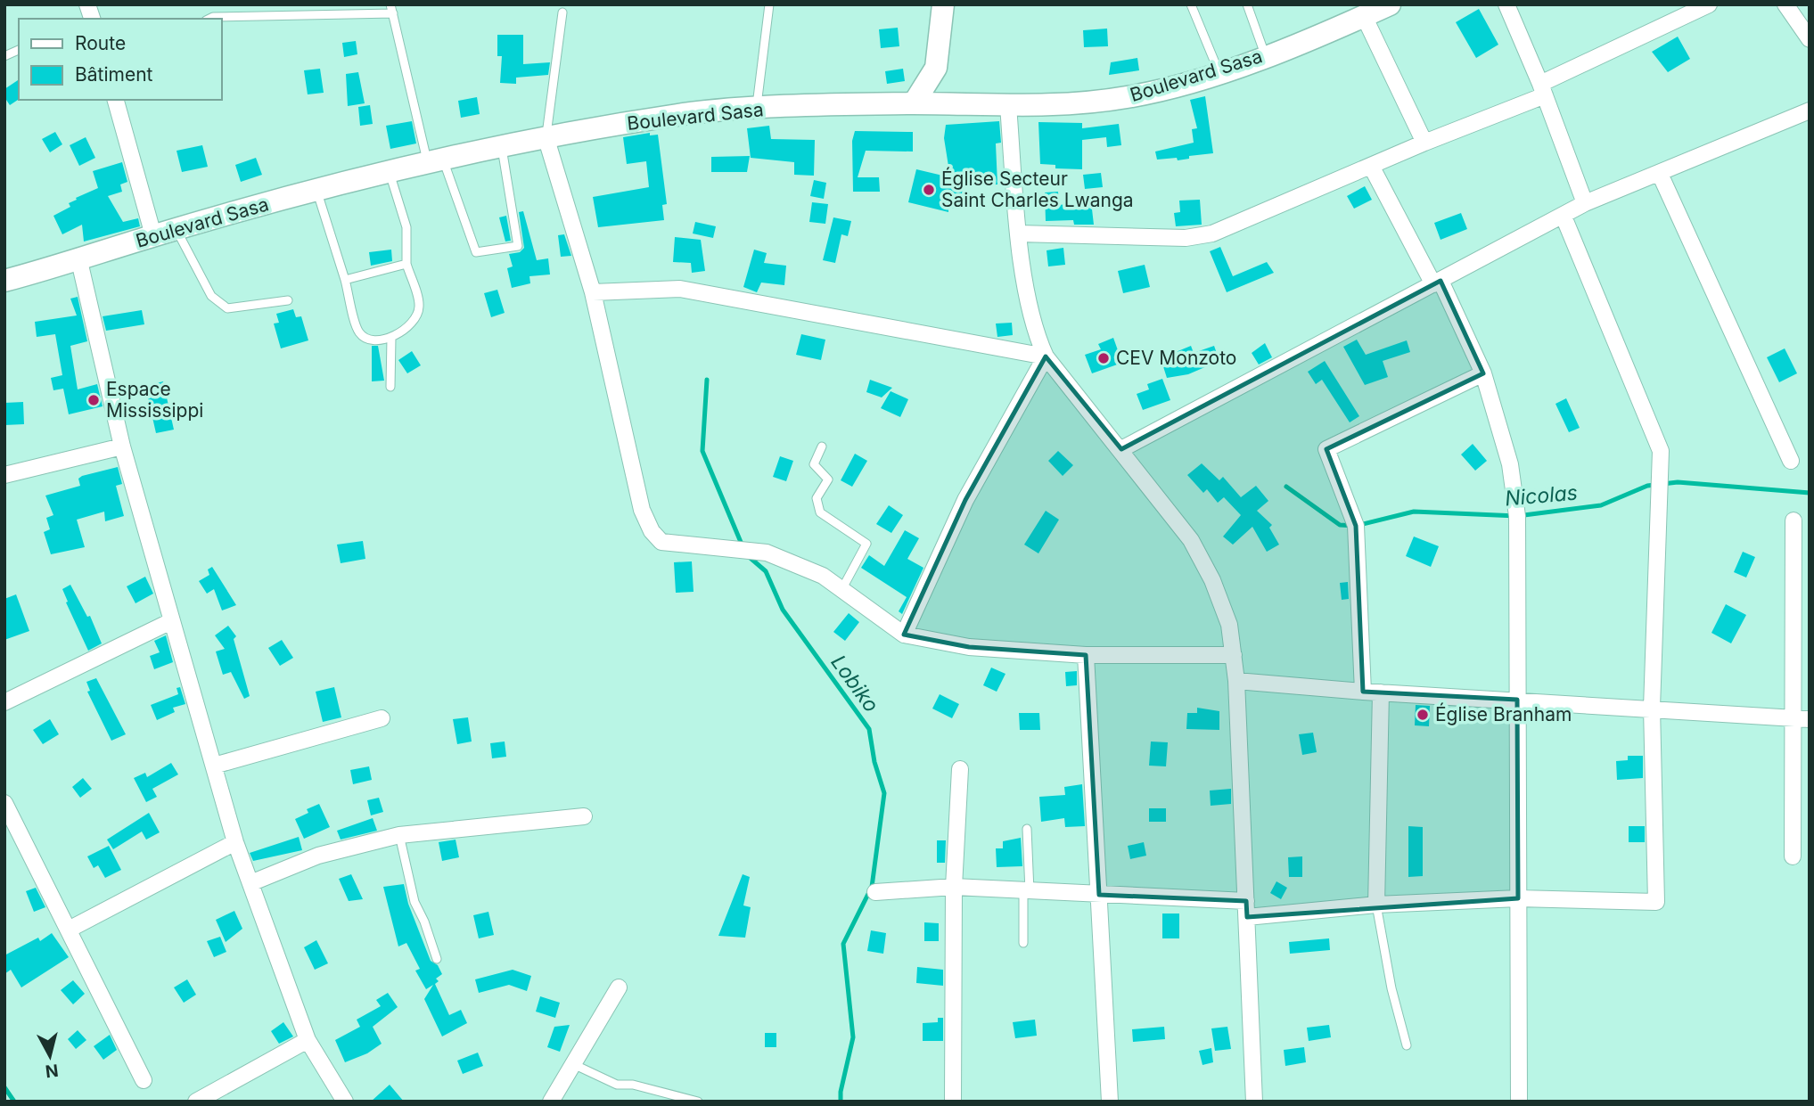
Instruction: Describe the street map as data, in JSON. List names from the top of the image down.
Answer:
{
  "streets": {
    "street": ["Boulevard Sasa"]
  },
  "water": ["Nicolas", "Lobiko"],
  "places": [
    "Église Secteur Saint Charles Lwanga",
    "CEV Monzoto",
    "Espace Mississippi",
    "Église Branham"
  ],
  "legend": ["Route", "Bâtiment"],
  "north": "bottom"
}
